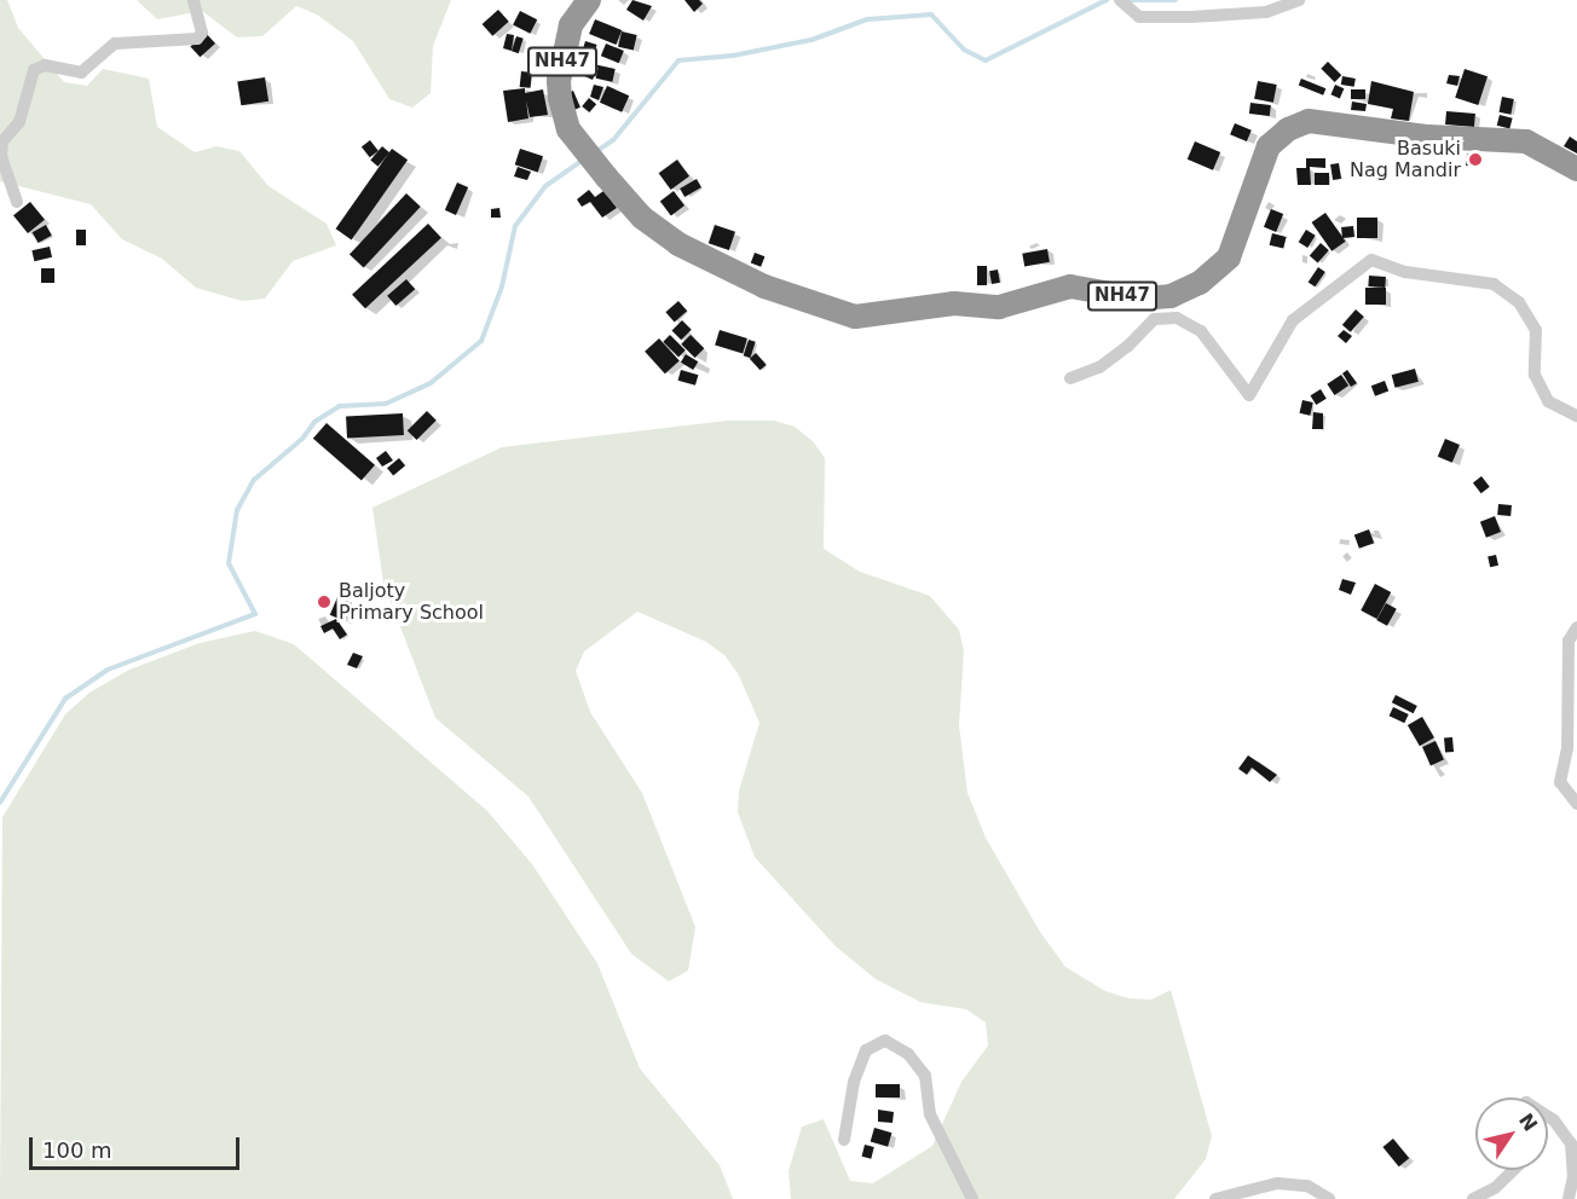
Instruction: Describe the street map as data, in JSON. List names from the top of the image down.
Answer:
{
  "streets": {
    "highway": ["NH47"]
  },
  "places": ["Basuki Nag Mandir", "Baljoty Primary School"],
  "scale_bar": "100 m",
  "north": "top right"
}
